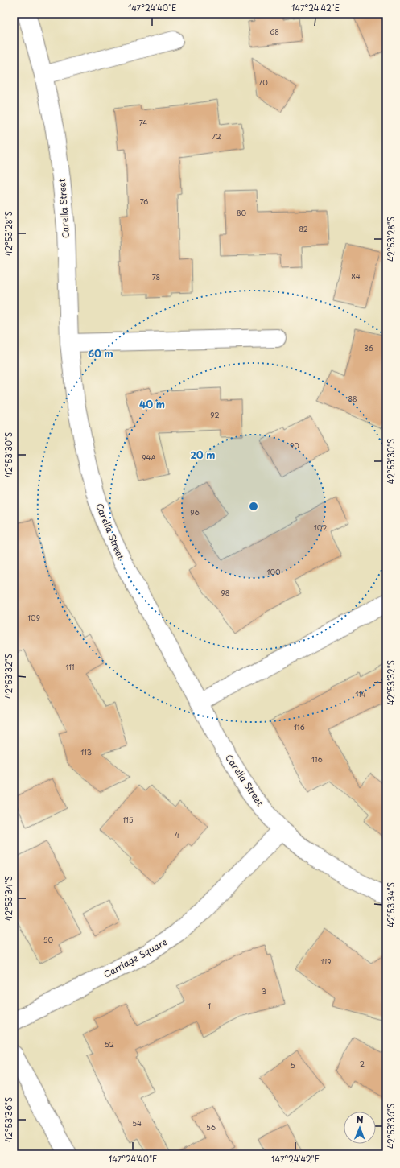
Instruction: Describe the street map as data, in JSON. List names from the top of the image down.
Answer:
{
  "streets": {
    "street": ["Carella Street", "Carriage Square"]
  },
  "crossings": [
    ["Carella Street", "Carriage Square"]
  ],
  "house_numbers": [
    "68",
    "70",
    "74",
    "72",
    "76",
    "80",
    "82",
    "84",
    "78",
    "86",
    "88",
    "92",
    "90",
    "94A",
    "96",
    "102",
    "100",
    "98",
    "109",
    "111",
    "114",
    "116",
    "113",
    "116",
    "115",
    "4",
    "50",
    "119",
    "3",
    "1",
    "52",
    "2",
    "5",
    "54",
    "56"
  ],
  "north": "top",
  "coordinates": [
    "147°24'40\"E",
    "147°24'42\"E",
    "42°53'28\"S",
    "42°53'30\"S",
    "42°53'32\"S",
    "42°53'34\"S",
    "42°53'36\"S"
  ],
  "rings": ["60 m", "40 m", "20 m"]
}
